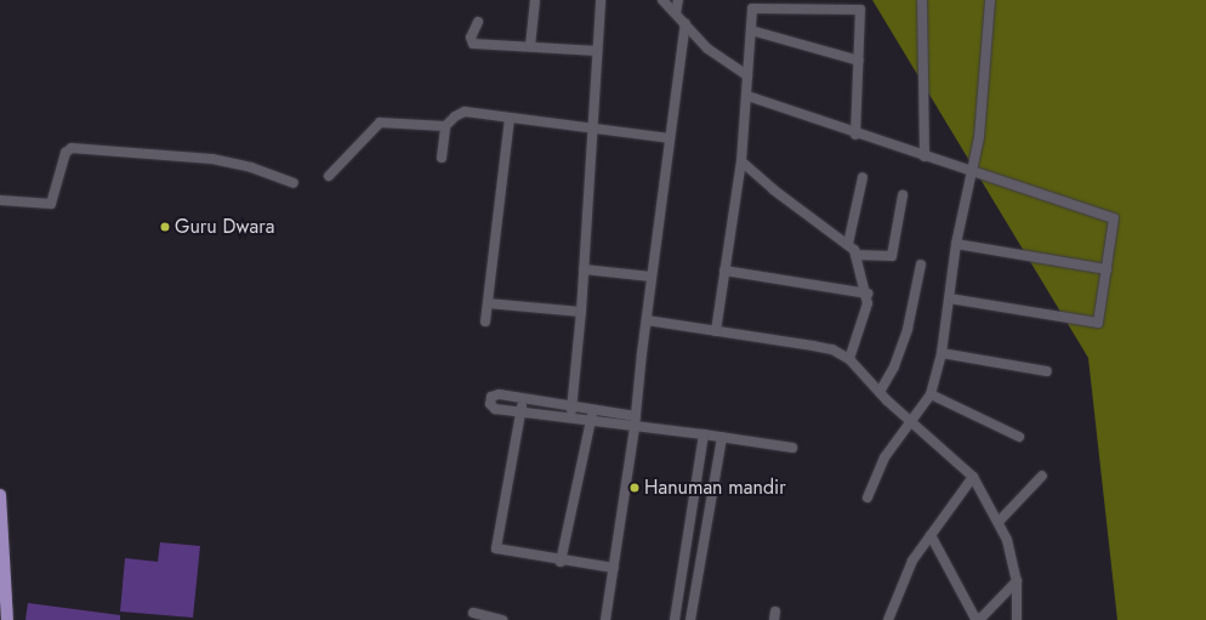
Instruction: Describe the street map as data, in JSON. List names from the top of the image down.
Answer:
{
  "places": ["Guru Dwara", "Hanuman mandir"]
}
